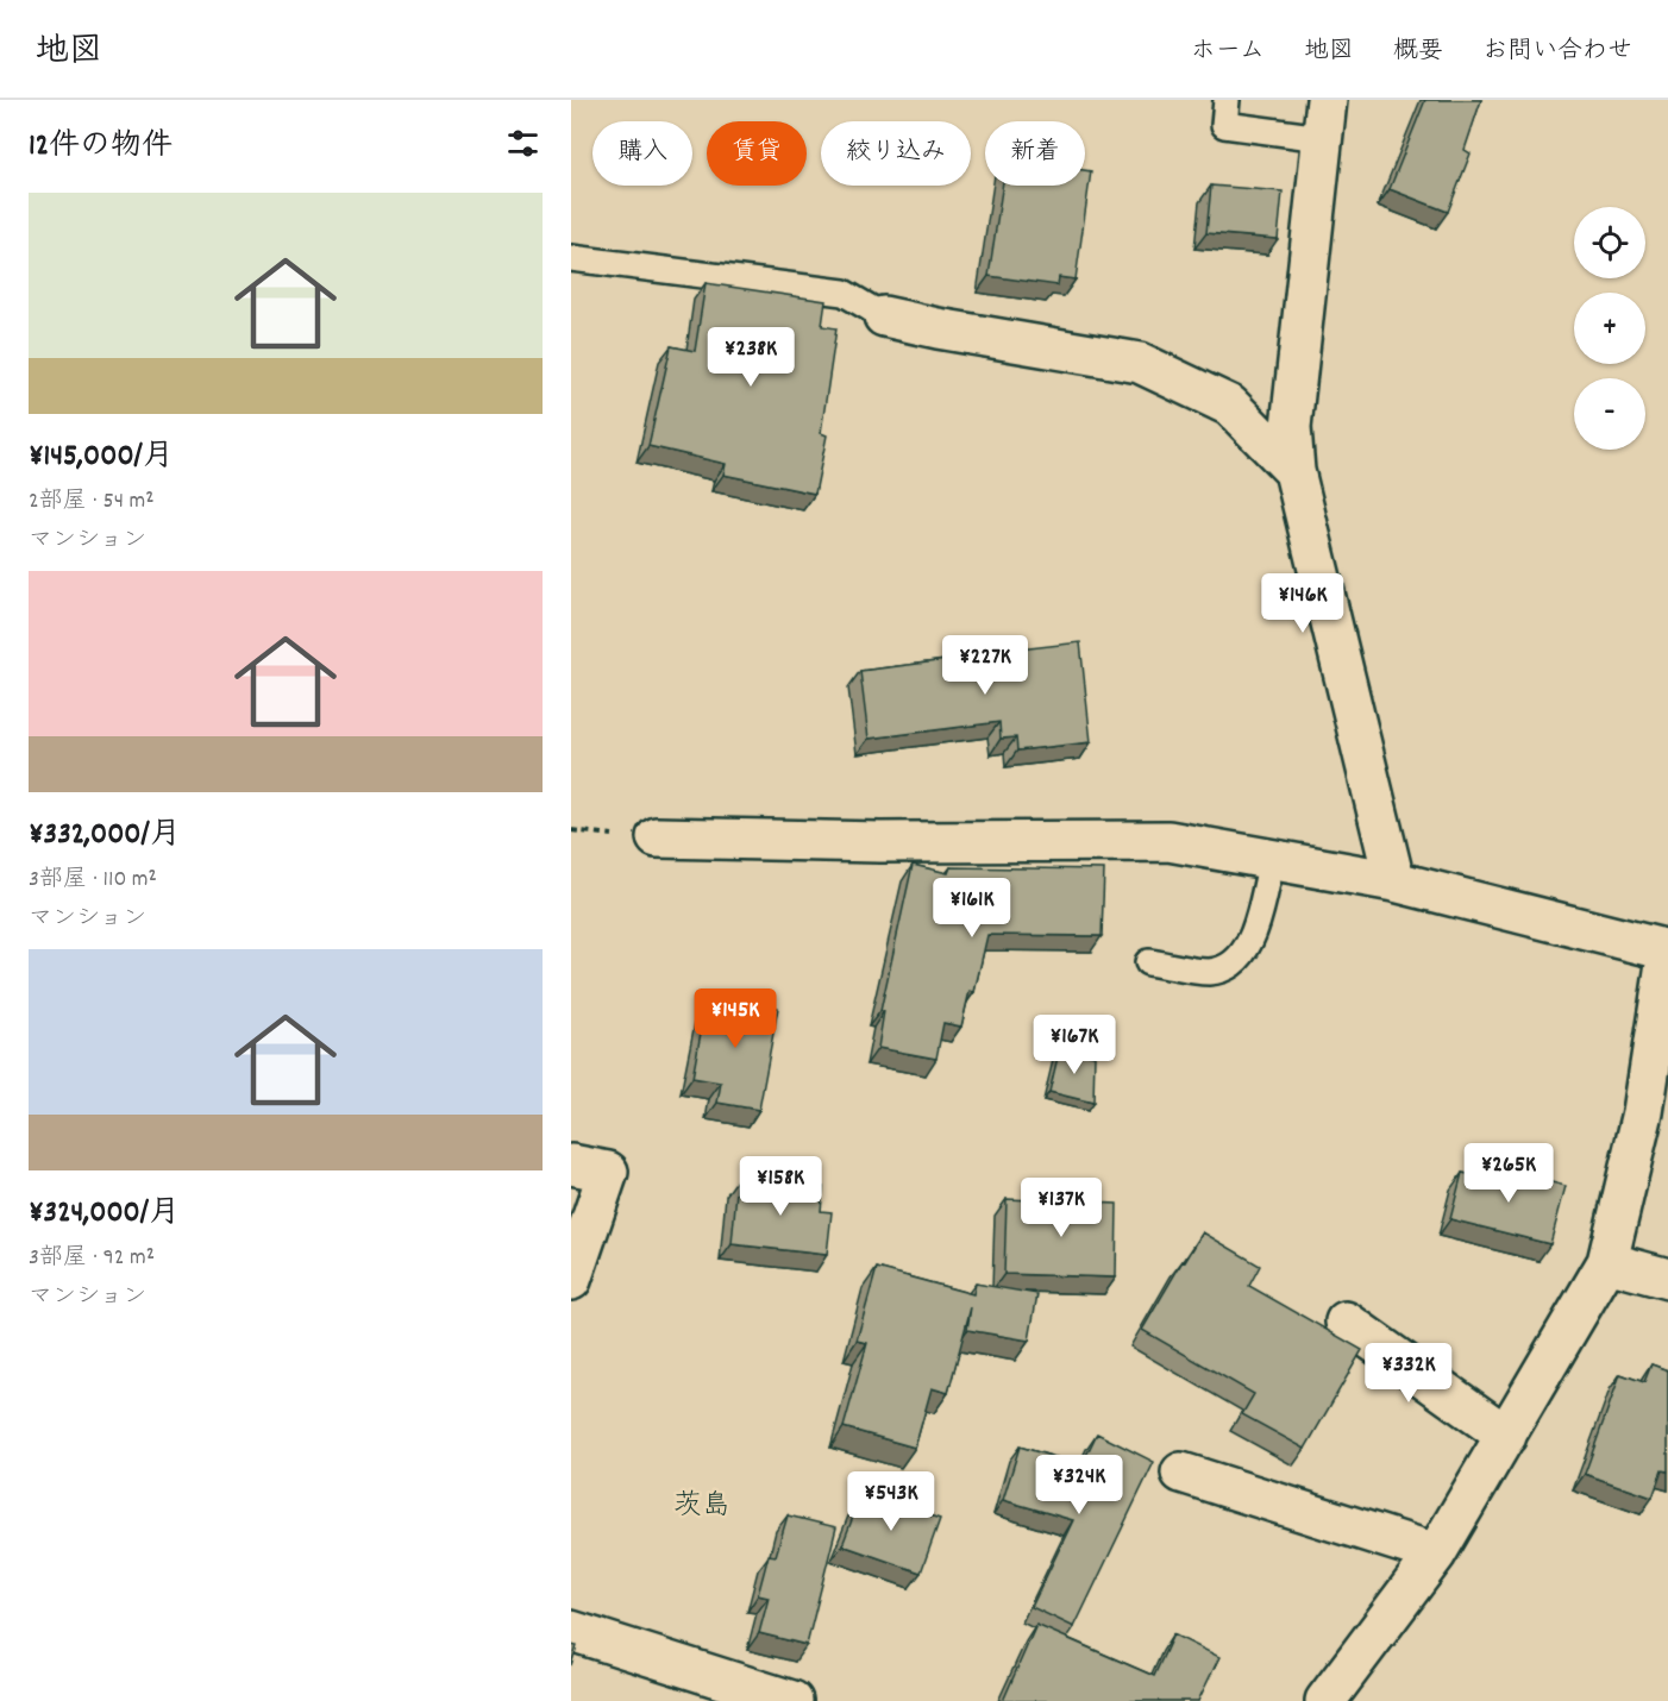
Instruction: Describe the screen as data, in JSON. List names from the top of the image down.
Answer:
{
  "districts": ["茨島"],
  "page": {
    "header": "地図",
    "nav": [
      "ホーム",
      "地図",
      "概要",
      "お問い合わせ"
    ],
    "heading": "12件の物件",
    "chip": [
      "購入",
      "賃貸",
      "絞り込み",
      "新着"
    ],
    "list": [
      {
        "name": "¥145,000/月",
        "note": "2部屋 · 54 m² · マンション"
      },
      {
        "name": "¥332,000/月",
        "note": "3部屋 · 110 m² · マンション"
      },
      {
        "name": "¥324,000/月",
        "note": "3部屋 · 92 m² · マンション"
      }
    ],
    "map_buttons": ["+", "−"],
    "price": [
      "¥238K",
      "¥146K",
      "¥227K",
      "¥161K",
      "¥145K",
      "¥167K",
      "¥265K",
      "¥158K",
      "¥137K",
      "¥332K",
      "¥324K",
      "¥543K"
    ]
  }
}
